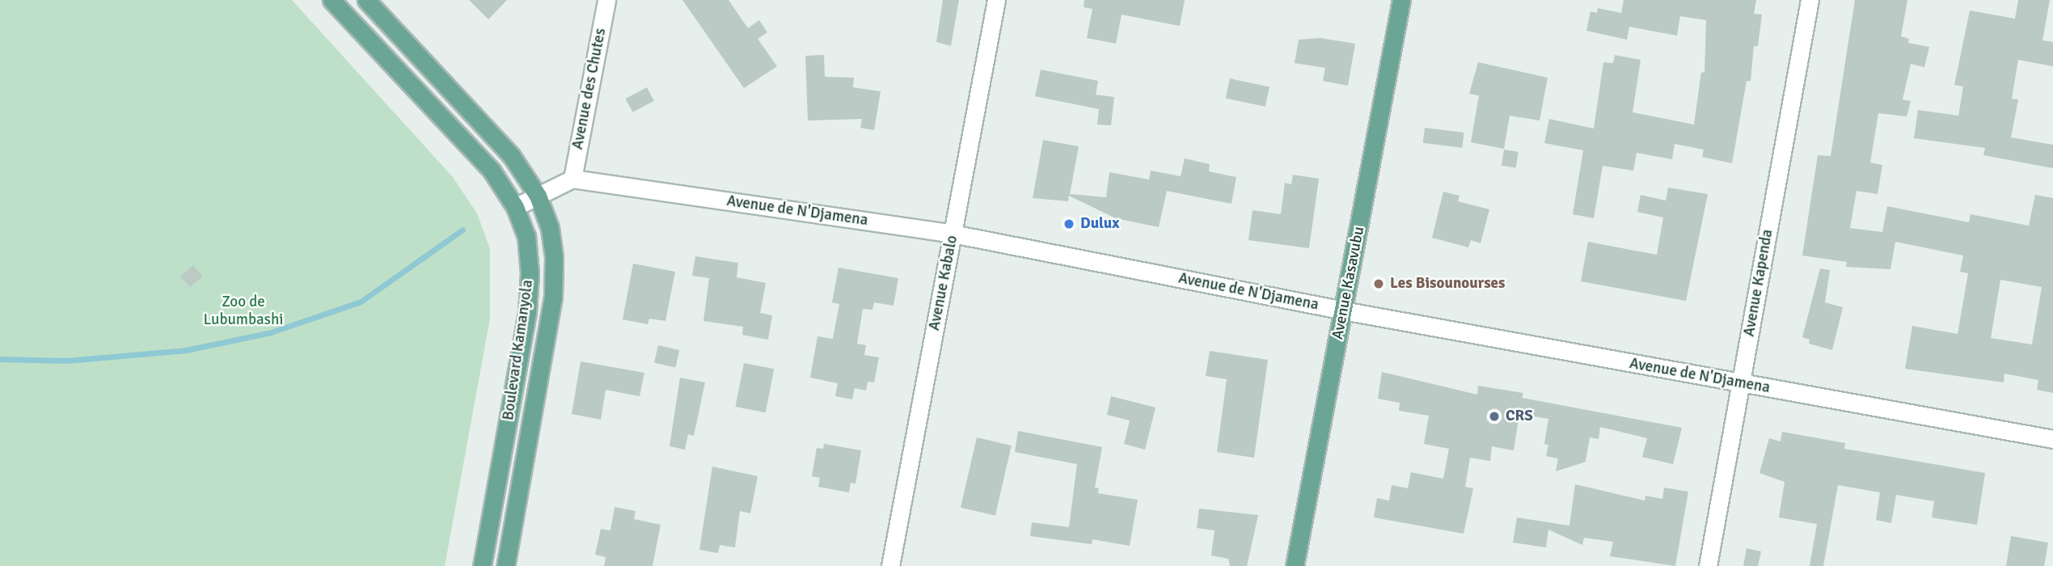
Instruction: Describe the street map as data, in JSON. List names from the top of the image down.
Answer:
{
  "streets": {
    "main road": ["Avenue Kasavubu", "Boulevard Kamanyola"],
    "street": [
      "Avenue des Chutes",
      "Avenue de N'Djamena",
      "Avenue Kabalo",
      "Avenue Kapenda"
    ]
  },
  "crossings": [
    ["Avenue des Chutes", "Avenue de N'Djamena"],
    ["Avenue de N'Djamena", "Avenue Kabalo"],
    ["Avenue de N'Djamena", "Avenue Kasavubu"],
    ["Avenue de N'Djamena", "Avenue Kapenda"]
  ],
  "parks": ["Zoo de Lubumbashi"],
  "places": ["Dulux", "Les Bisounourses", "CRS"]
}
